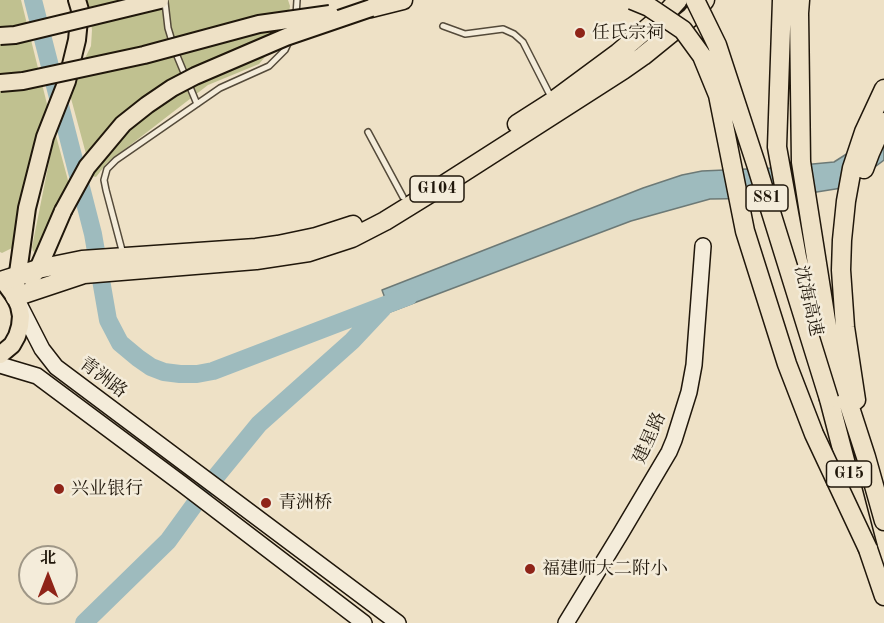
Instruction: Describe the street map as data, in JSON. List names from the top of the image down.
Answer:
{
  "streets": {
    "highway": [
      "G104",
      "S81",
      "沈海高速",
      "G15"
    ],
    "main road": ["青洲路", "建星路"]
  },
  "crossings": [
    ["G104", "青洲路"],
    ["S81", "沈海高速"]
  ],
  "places": [
    "任氏宗祠",
    "兴业银行",
    "青洲桥",
    "福建师大二附小"
  ],
  "north": "top"
}
